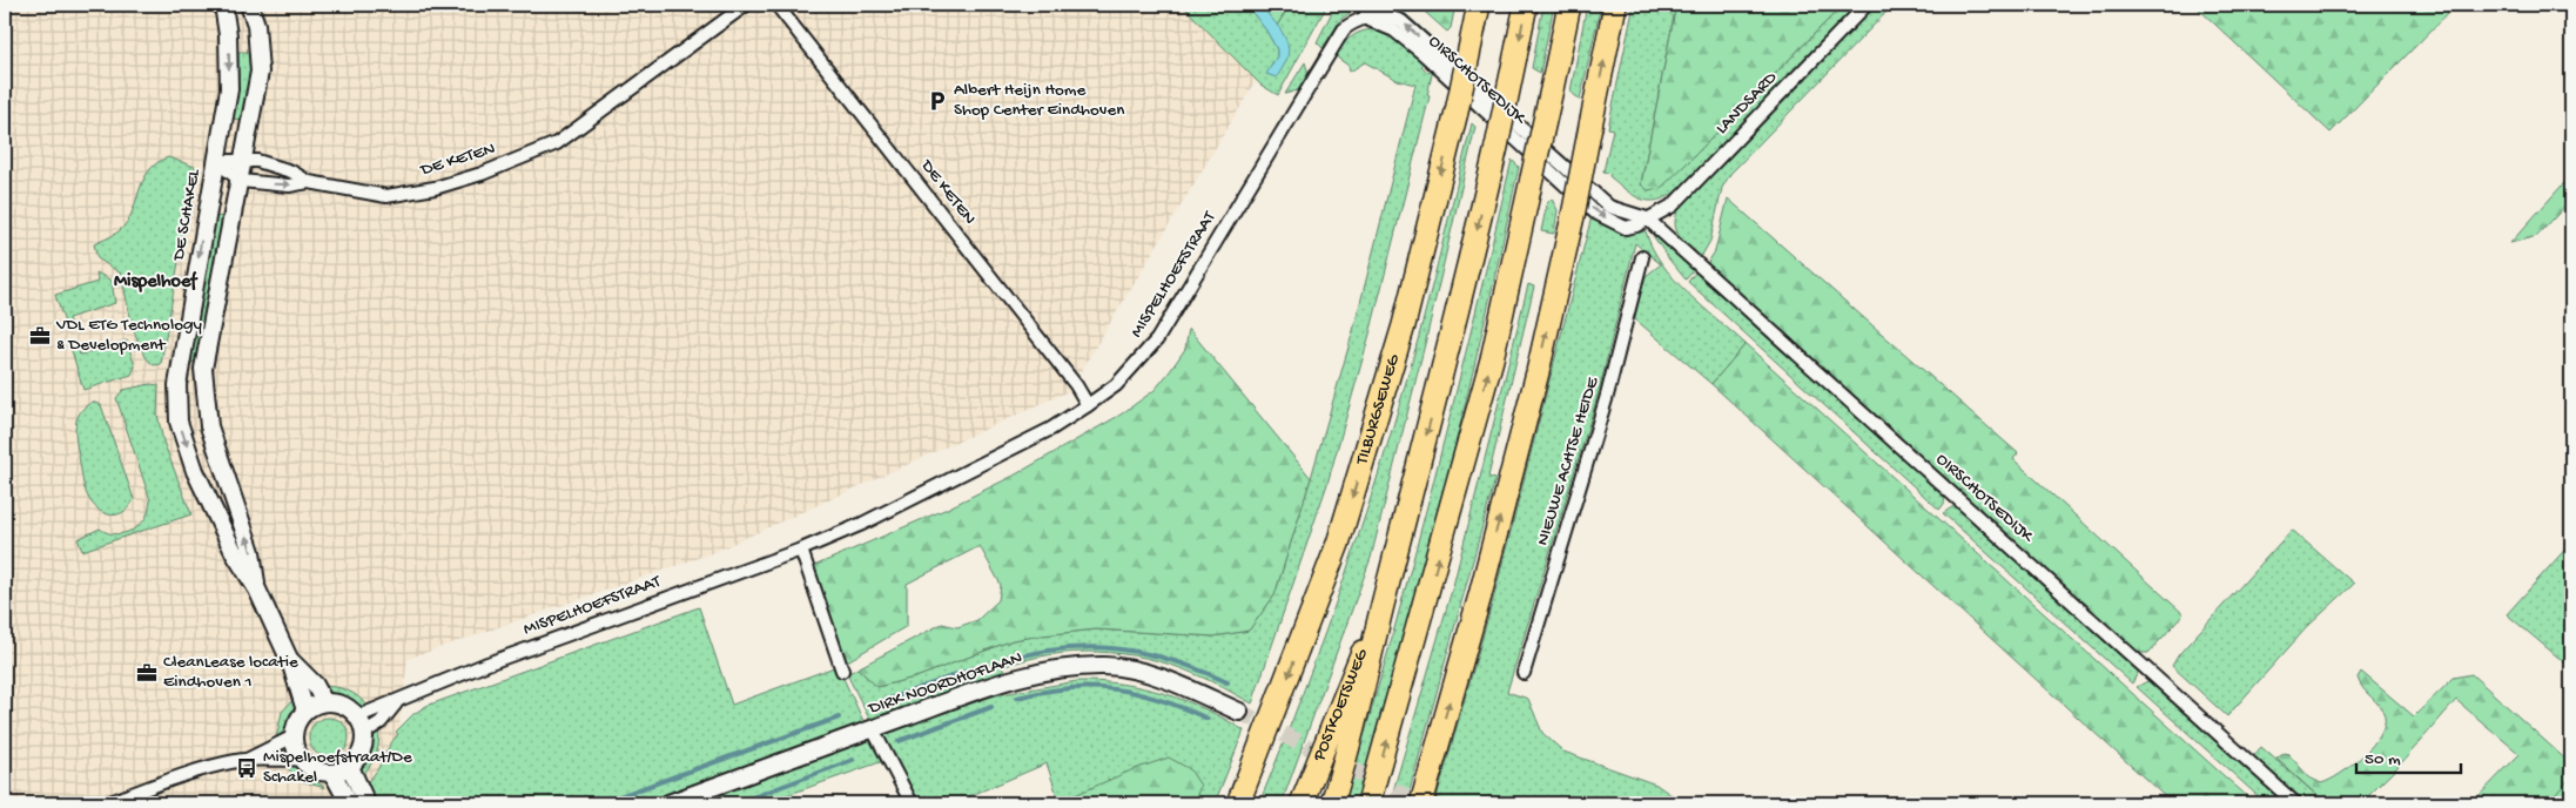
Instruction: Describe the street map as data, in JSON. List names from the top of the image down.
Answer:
{
  "streets": {
    "highway": ["TILBURGSEWEG", "POSTKOETSWEG"],
    "street": [
      "OIRSCHOTSEDIJK",
      "LANDSARD",
      "DE KETEN",
      "DE SCHAKEL",
      "MISPELHOEFSTRAAT",
      "NIEUWE ACHTSE HEIDE",
      "DIRK NOORDHOFLAAN"
    ]
  },
  "crossings": [
    ["OIRSCHOTSEDIJK", "LANDSARD"],
    ["OIRSCHOTSEDIJK", "MISPELHOEFSTRAAT"],
    ["DE KETEN", "DE SCHAKEL"],
    ["DE KETEN", "MISPELHOEFSTRAAT"],
    ["DE SCHAKEL", "MISPELHOEFSTRAAT"]
  ],
  "districts": ["Mispelhoef"],
  "places": {
    "parking": ["Albert Heijn Home Shop Center Eindhoven"],
    "office": ["VDL ETG Technology & Development", "CleanLease locatie Eindhoven 1"],
    "bus stop": ["Mispelhoefstraat/De Schakel"]
  },
  "scale_bar": "50 m"
}
